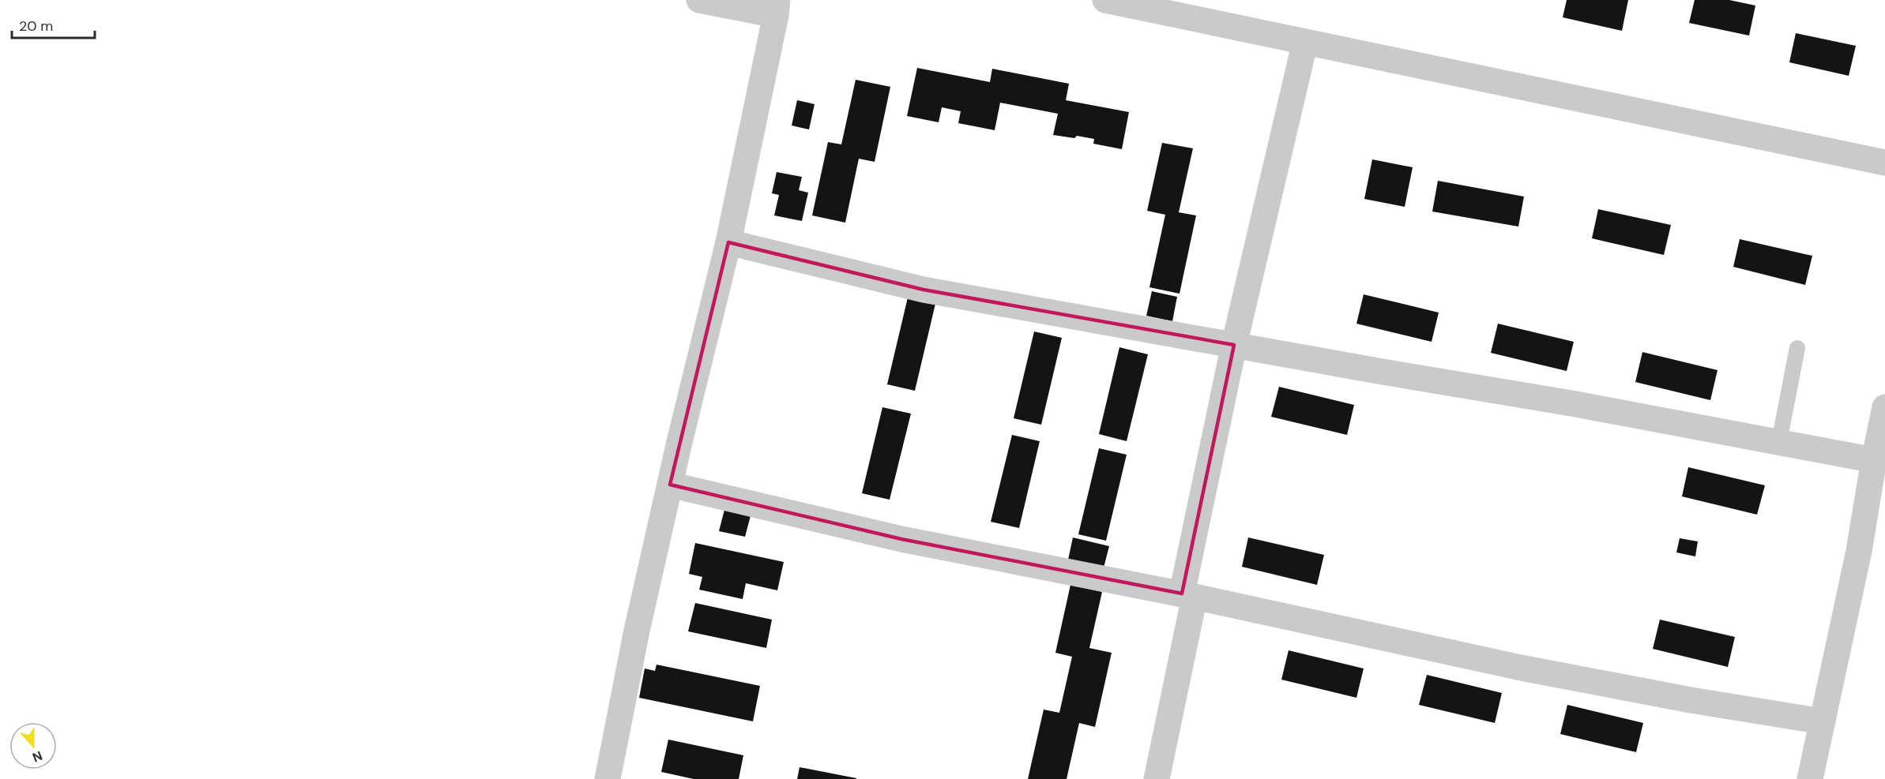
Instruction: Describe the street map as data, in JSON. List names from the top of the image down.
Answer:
{
  "scale_bar": "20 m",
  "north": "bottom"
}
